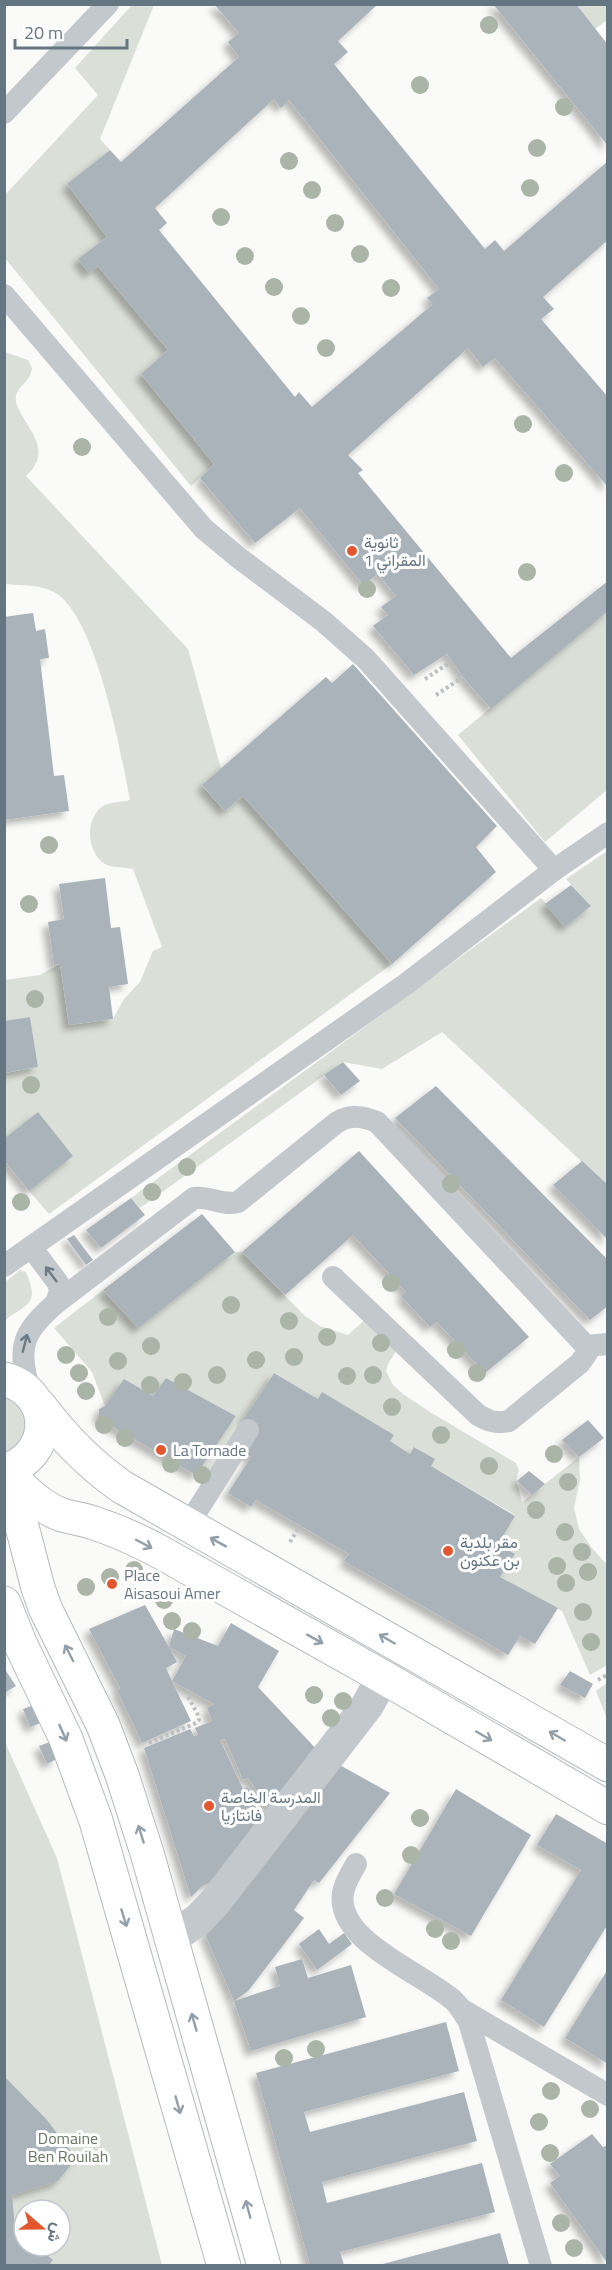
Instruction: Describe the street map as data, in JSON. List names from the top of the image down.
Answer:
{
  "parks": ["Domaine Ben Rouilah"],
  "places": [
    "ثانوية المقراني 1",
    "La Tornade",
    "مقر بلدية بن عكنون",
    "Place Aisasoui Amer",
    "المدرسة الخاصة فانتازيا"
  ],
  "scale_bar": "20 m",
  "north": "right"
}
